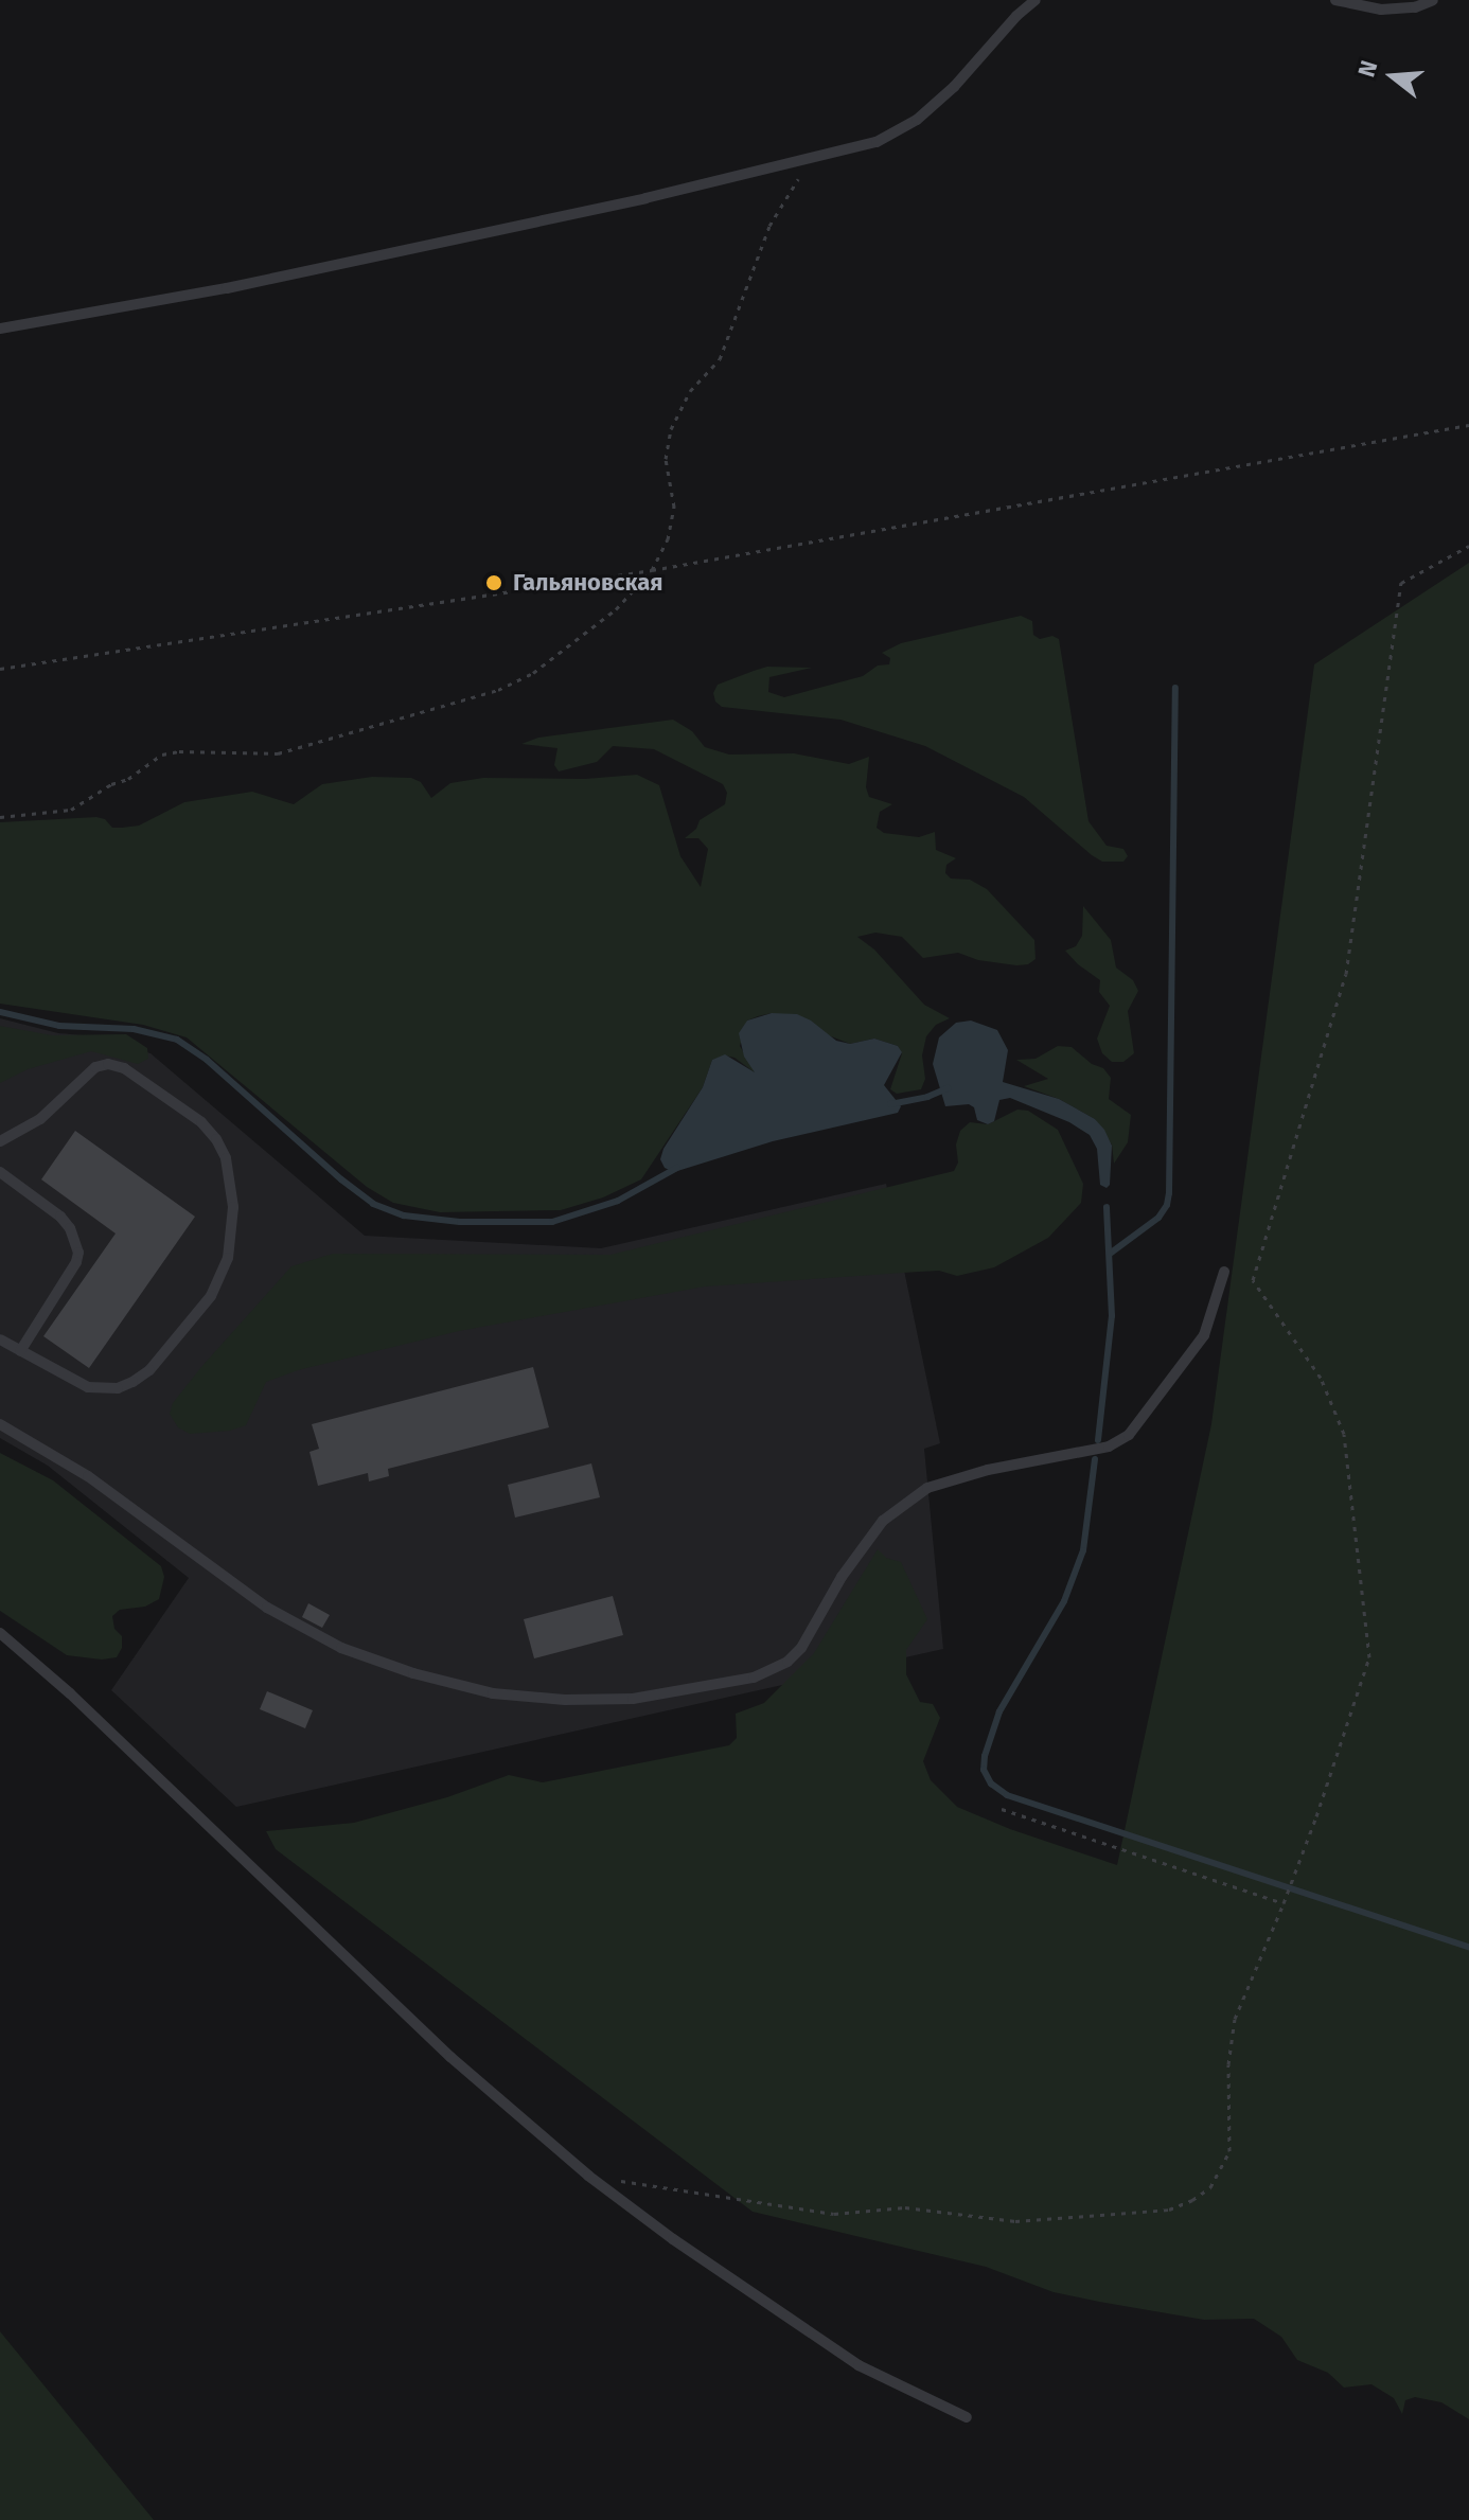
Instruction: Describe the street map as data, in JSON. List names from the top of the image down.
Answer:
{
  "places": ["Гальяновская"],
  "north": "left"
}
